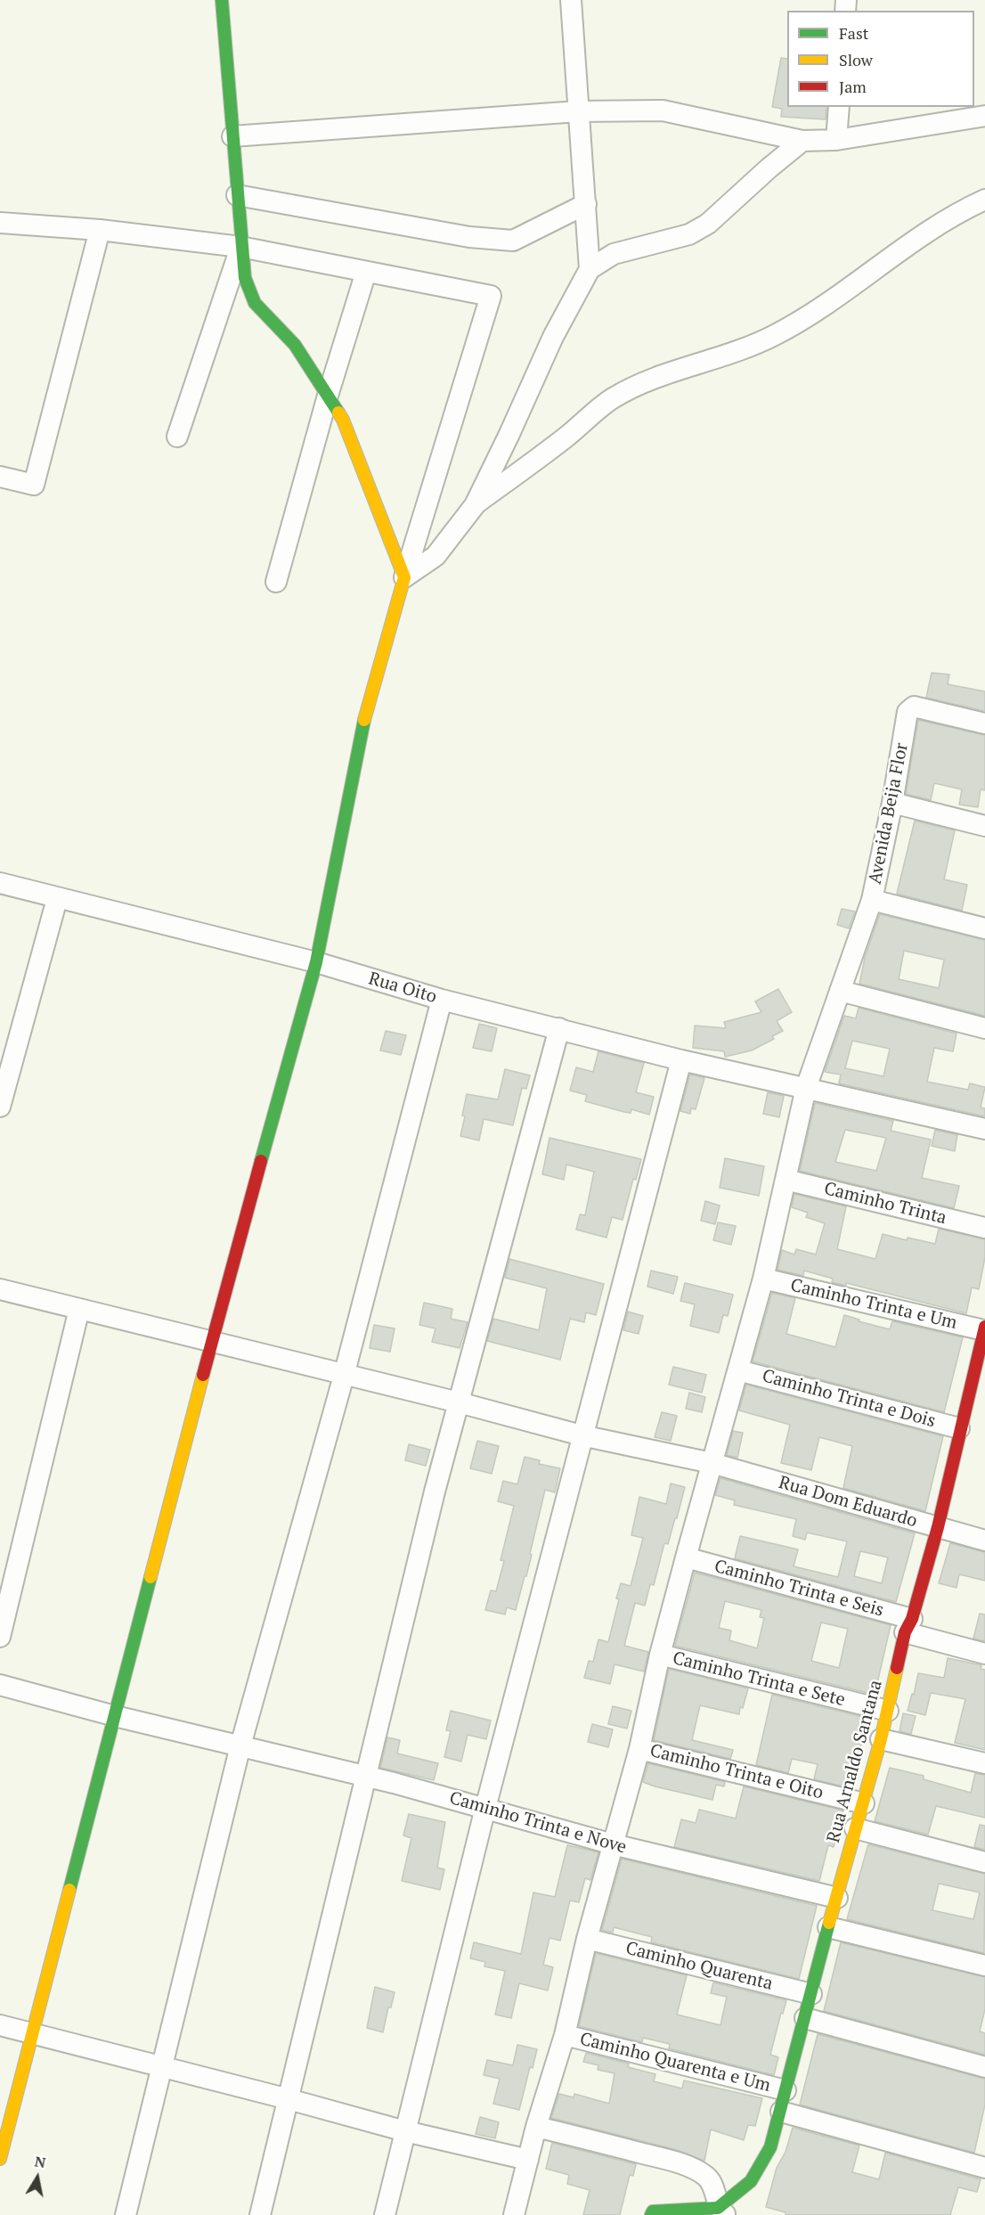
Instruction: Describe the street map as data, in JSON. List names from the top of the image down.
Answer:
{
  "streets": {
    "street": [
      "Avenida Beija Flor",
      "Rua Oito",
      "Caminho Trinta",
      "Caminho Trinta e Um",
      "Caminho Trinta e Dois",
      "Rua Dom Eduardo",
      "Caminho Trinta e Seis",
      "Caminho Trinta e Sete",
      "Rua Arnaldo Santana",
      "Caminho Trinta e Oito",
      "Caminho Trinta e Nove",
      "Caminho Quarenta",
      "Caminho Quarenta e Um"
    ]
  },
  "crossings": [
    ["Avenida Beija Flor", "Rua Oito"],
    ["Avenida Beija Flor", "Caminho Trinta"],
    ["Avenida Beija Flor", "Caminho Trinta e Um"],
    ["Avenida Beija Flor", "Caminho Trinta e Dois"],
    ["Avenida Beija Flor", "Rua Dom Eduardo"],
    ["Avenida Beija Flor", "Caminho Trinta e Seis"],
    ["Avenida Beija Flor", "Caminho Trinta e Sete"],
    ["Avenida Beija Flor", "Caminho Trinta e Oito"],
    ["Avenida Beija Flor", "Caminho Trinta e Nove"],
    ["Avenida Beija Flor", "Caminho Quarenta"],
    ["Avenida Beija Flor", "Caminho Quarenta e Um"],
    ["Caminho Trinta e Um", "Rua Arnaldo Santana"],
    ["Caminho Trinta e Dois", "Rua Arnaldo Santana"],
    ["Rua Dom Eduardo", "Rua Arnaldo Santana"],
    ["Caminho Trinta e Seis", "Rua Arnaldo Santana"],
    ["Caminho Trinta e Sete", "Rua Arnaldo Santana"],
    ["Rua Arnaldo Santana", "Caminho Trinta e Oito"],
    ["Rua Arnaldo Santana", "Caminho Trinta e Nove"],
    ["Rua Arnaldo Santana", "Caminho Quarenta"],
    ["Rua Arnaldo Santana", "Caminho Quarenta e Um"]
  ],
  "legend": ["Fast", "Slow", "Jam"],
  "north": "top"
}
